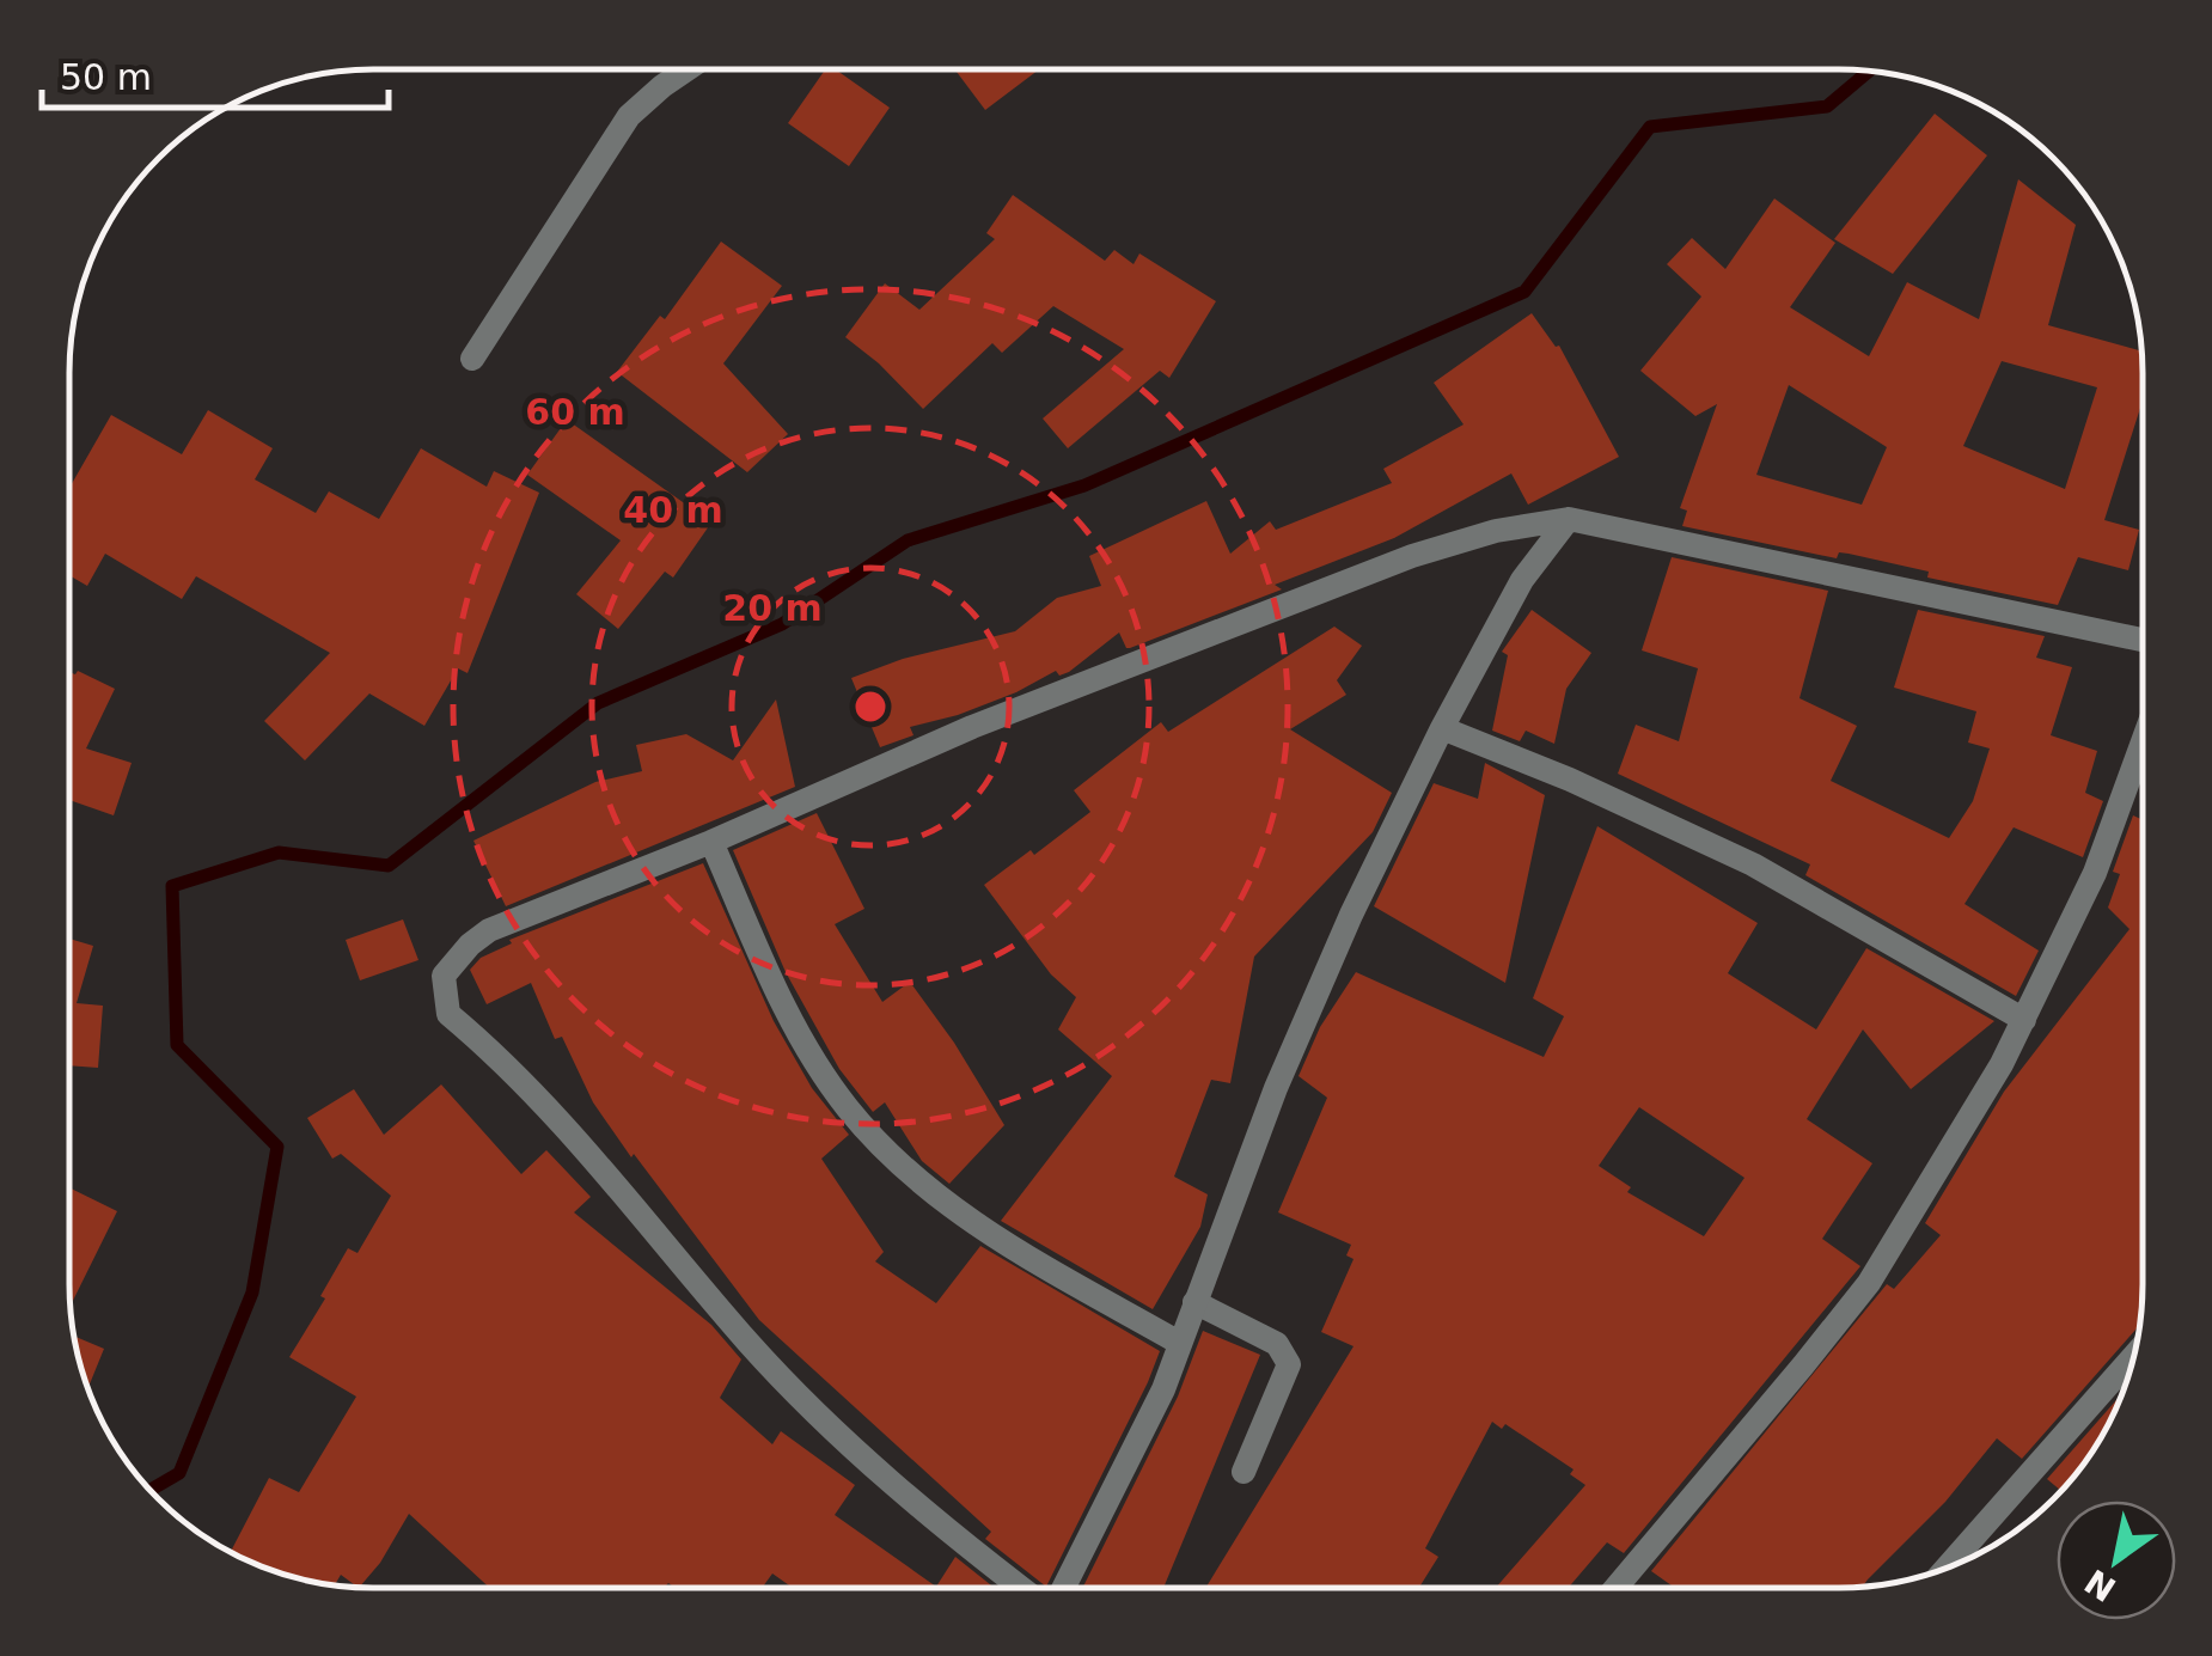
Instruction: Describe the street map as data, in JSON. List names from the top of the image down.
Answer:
{
  "scale_bar": "50 m",
  "north": "bottom left",
  "rings": ["60 m", "40 m", "20 m"]
}
